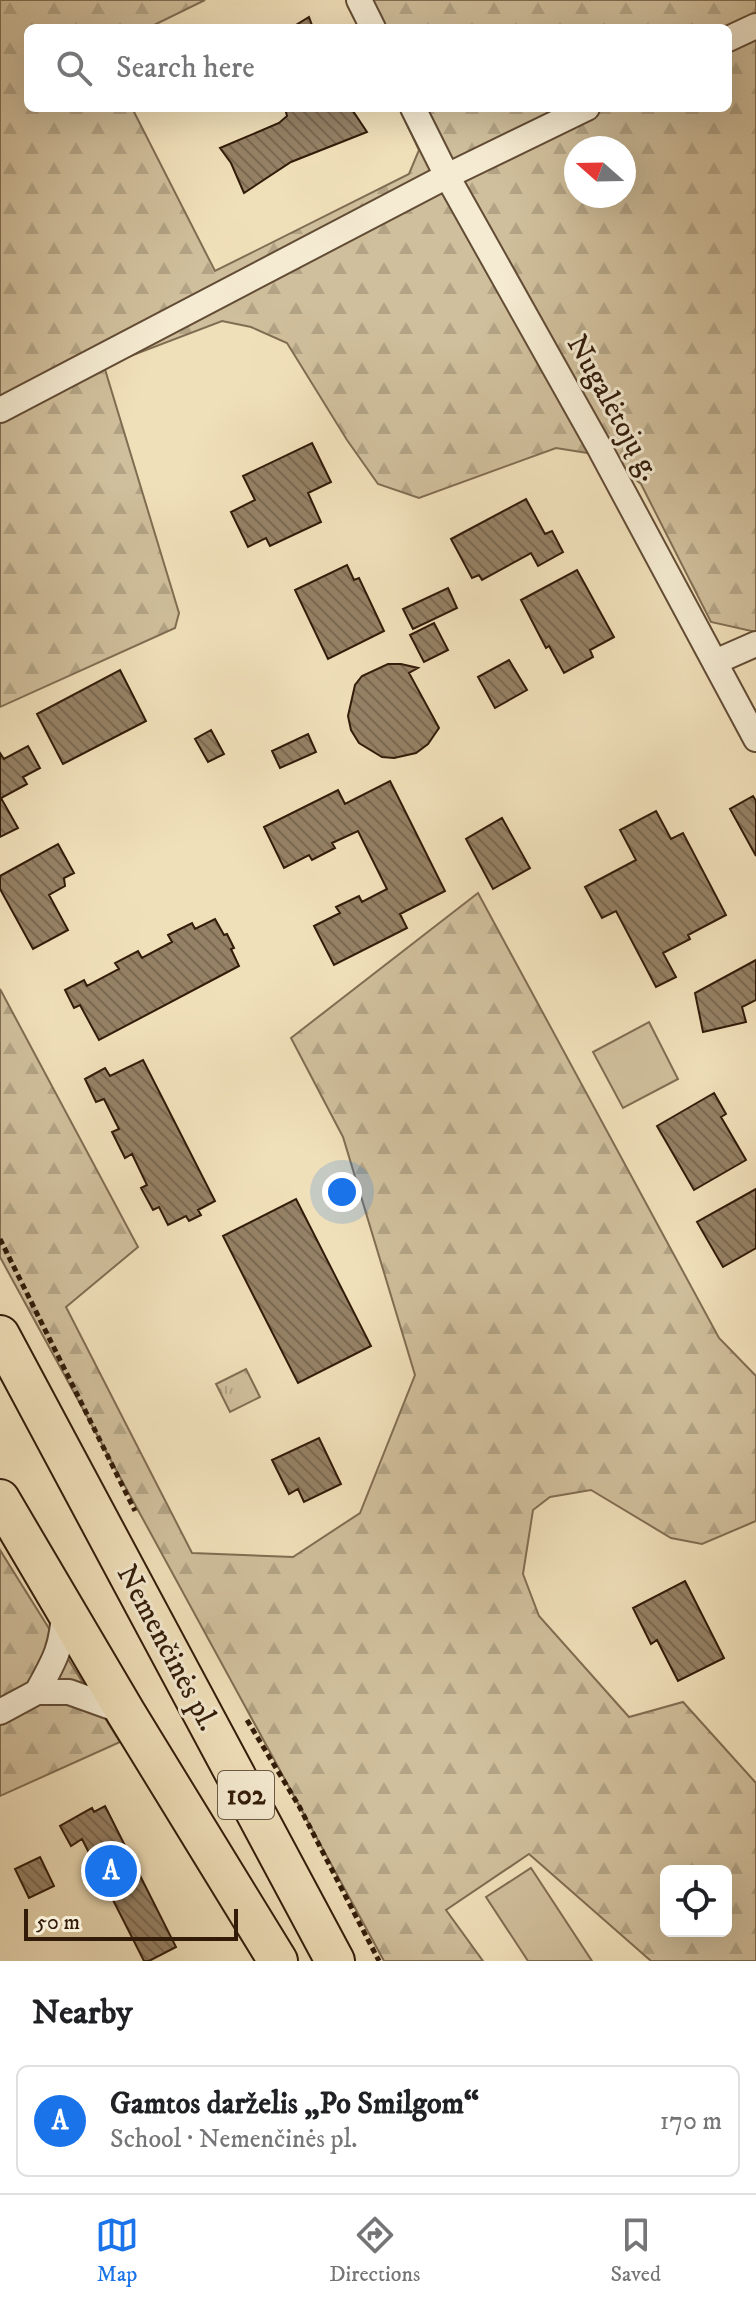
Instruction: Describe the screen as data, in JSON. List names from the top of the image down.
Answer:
{
  "streets": {
    "main road": ["Nemenčinės pl.", "102"],
    "street": ["Nugalėtojų g."]
  },
  "scale_bar": "50 m",
  "north": "left",
  "page": {
    "search": "Search here",
    "pins": "A",
    "scale": "50 m",
    "heading": "Nearby",
    "list": [
      {
        "mark": "A",
        "name": "Gamtos darželis „Po Smilgom“",
        "note": "School · Nemenčinės pl.",
        "value": "170 m"
      }
    ],
    "nav": ["Map", "Directions", "Saved"]
  }
}
